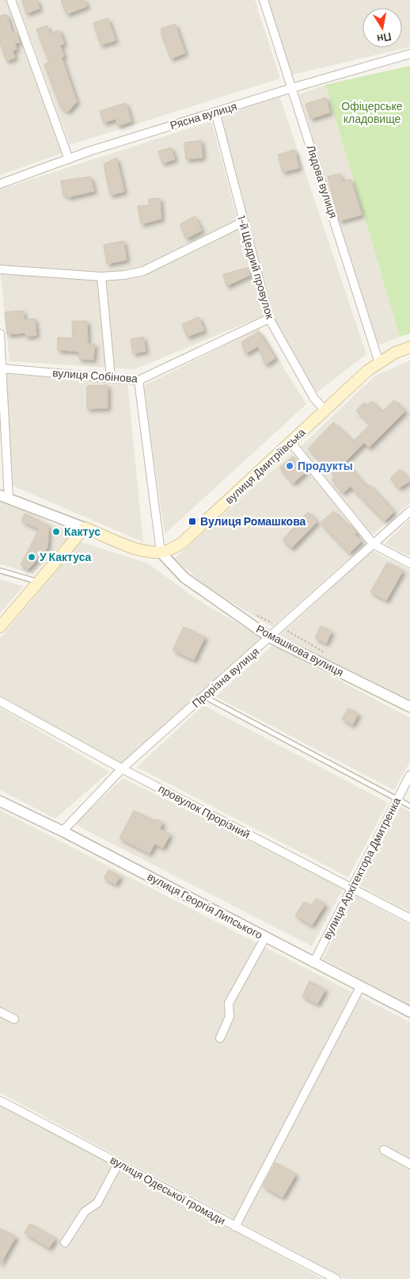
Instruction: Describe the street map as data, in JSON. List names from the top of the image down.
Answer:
{
  "streets": {
    "main road": ["вулиця Дмитріївська"],
    "street": [
      "Рясна вулиця",
      "Лядова вулиця",
      "1-й Щедрий провулок",
      "вулиця Собінова",
      "Ромашкова вулиця",
      "Прорізна вулиця",
      "провулок Прорізний",
      "вулиця Архітектора Дмитренка",
      "вулиця Георгія Липського",
      "вулиця Одеської громади"
    ]
  },
  "crossings": [
    ["Рясна вулиця", "Лядова вулиця"],
    ["Рясна вулиця", "1-й Щедрий провулок"],
    ["Лядова вулиця", "вулиця Дмитріївська"],
    ["1-й Щедрий провулок", "вулиця Собінова"],
    ["1-й Щедрий провулок", "вулиця Дмитріївська"],
    ["вулиця Дмитріївська", "Ромашкова вулиця"],
    ["Ромашкова вулиця", "Прорізна вулиця"],
    ["Прорізна вулиця", "провулок Прорізний"],
    ["Прорізна вулиця", "вулиця Георгія Липського"],
    ["провулок Прорізний", "вулиця Архітектора Дмитренка"],
    ["вулиця Архітектора Дмитренка", "вулиця Георгія Липського"]
  ],
  "parks": ["Офіцерське кладовище"],
  "places": {
    "other": ["Продукты", "Кактус", "У Кактуса"],
    "transit": ["Вулиця Ромашкова"]
  },
  "north": "bottom"
}
